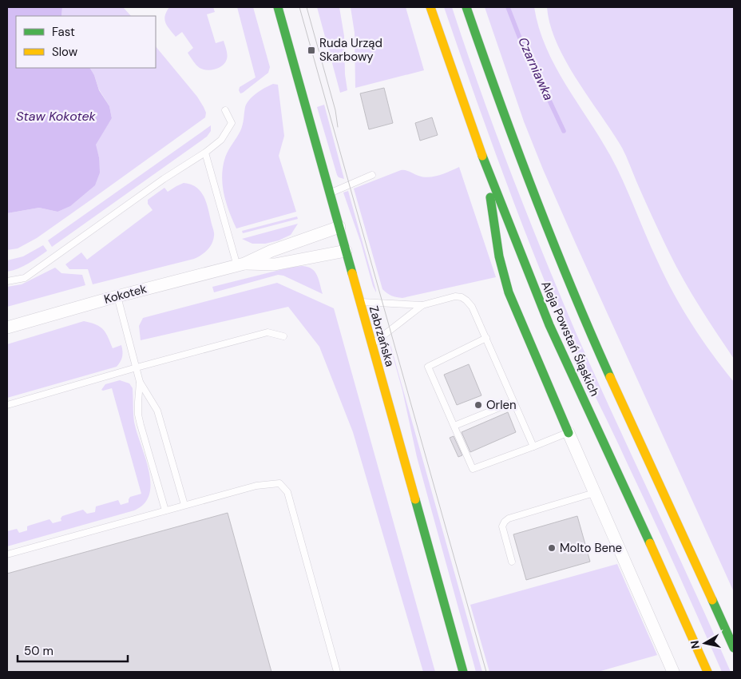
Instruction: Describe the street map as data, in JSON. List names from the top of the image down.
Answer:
{
  "streets": {
    "main road": ["Zabrzańska", "Aleja Powstań Śląskich"],
    "street": ["Kokotek"]
  },
  "crossings": [
    ["Kokotek", "Zabrzańska"]
  ],
  "water": ["Czarniawka", "Staw Kokotek"],
  "places": {
    "transit": ["Ruda Urząd Skarbowy"],
    "other": ["Orlen", "Molto Bene"]
  },
  "legend": ["Fast", "Slow"],
  "scale_bar": "50 m",
  "north": "left"
}
